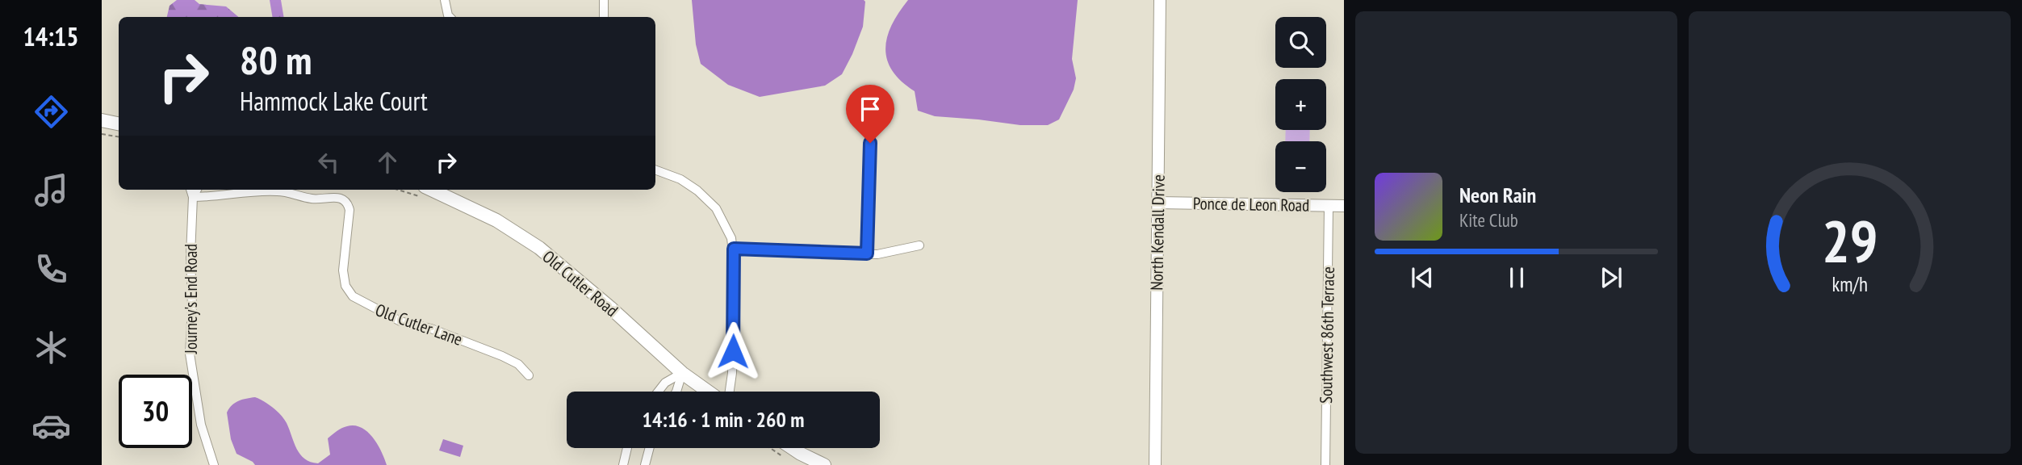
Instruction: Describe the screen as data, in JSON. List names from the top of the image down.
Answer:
{
  "streets": {
    "main road": ["Old Cutler Road"],
    "street": [
      "Ponce de Leon Road",
      "North Kendall Drive",
      "Journey's End Road",
      "Old Cutler Lane",
      "Southwest 86th Terrace"
    ]
  },
  "crossings": [
    ["Ponce de Leon Road", "North Kendall Drive"],
    ["Ponce de Leon Road", "Southwest 86th Terrace"],
    ["Journey's End Road", "Old Cutler Lane"]
  ],
  "page": {
    "tabs": "14:15",
    "map_buttons": ["+", "−"],
    "turn": ["80 m", "Hammock Lake Court"],
    "song": ["Neon Rain", "Kite Club"],
    "limit": "30",
    "trip": "14:16 · 1 min · 260 m",
    "gauge": ["29", "km/h"]
  }
}
